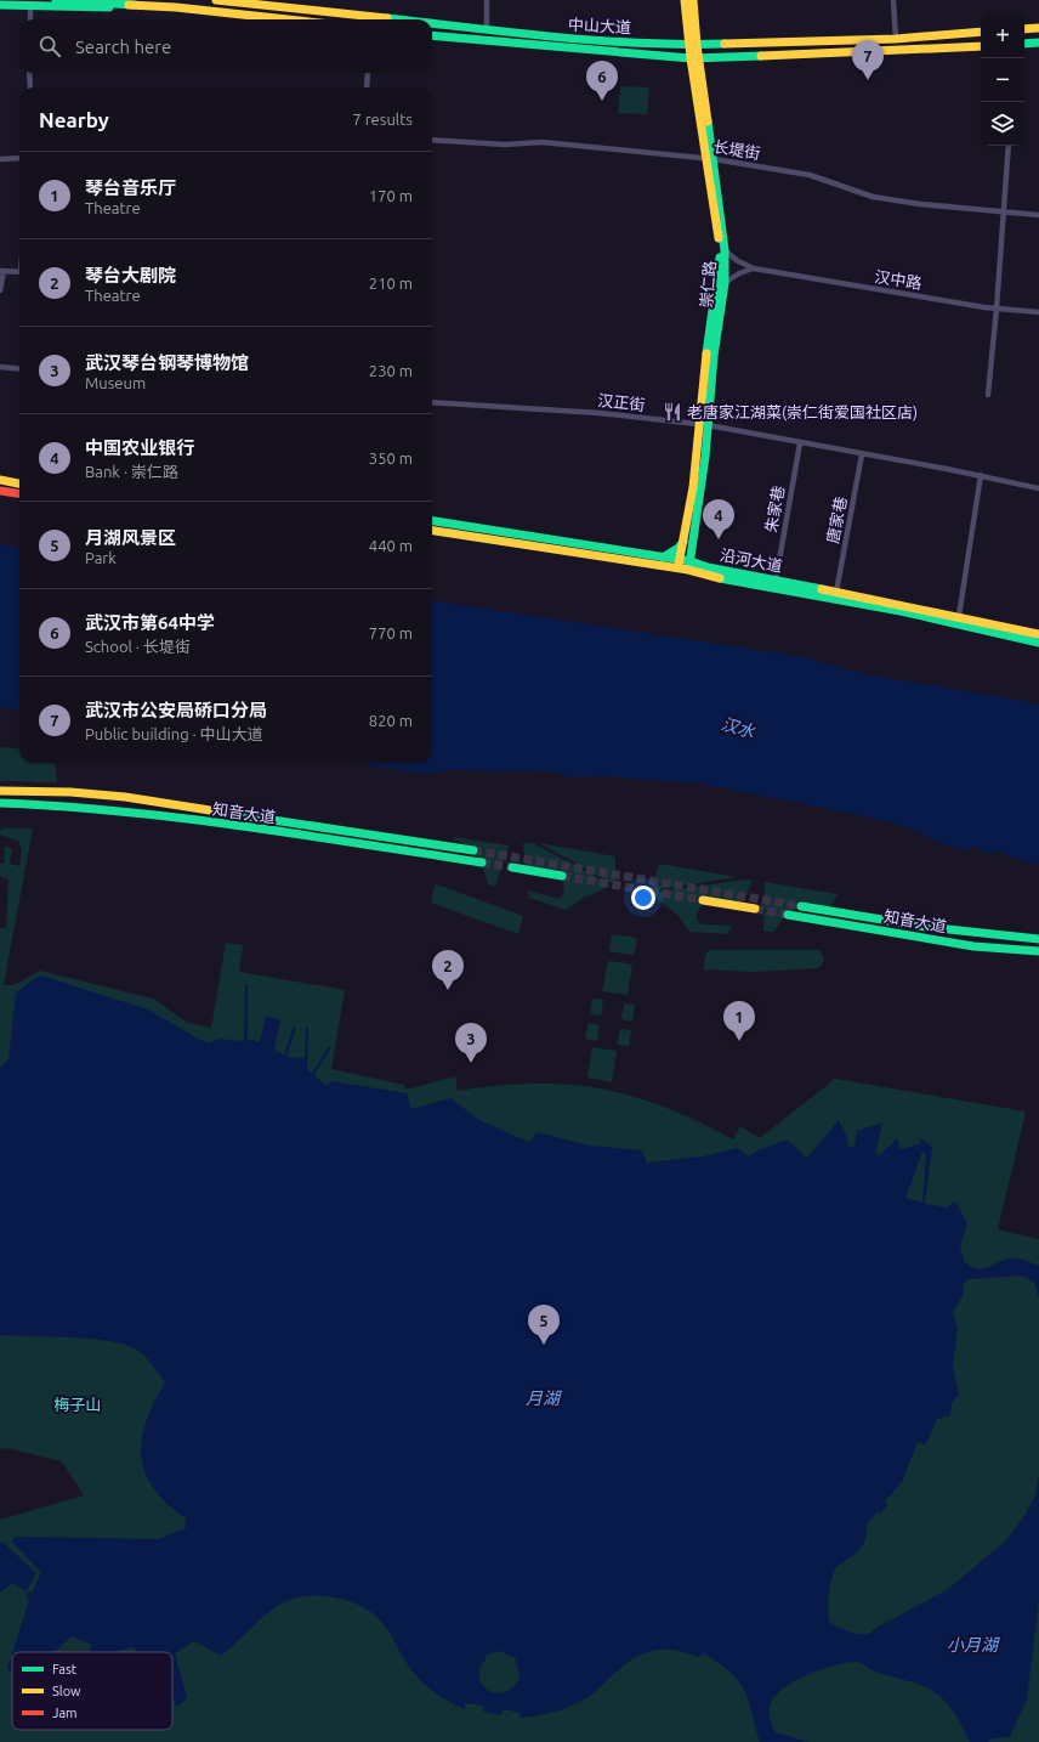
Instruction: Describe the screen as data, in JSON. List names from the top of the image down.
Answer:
{
  "streets": {
    "main road": [
      "中山大道",
      "崇仁路",
      "沿河大道",
      "知音大道"
    ],
    "street": [
      "长堤街",
      "汉中路",
      "汉正街",
      "朱家巷",
      "唐家巷"
    ]
  },
  "crossings": [
    ["中山大道", "崇仁路"],
    ["长堤街", "崇仁路"],
    ["汉中路", "崇仁路"],
    ["崇仁路", "汉正街"],
    ["崇仁路", "沿河大道"],
    ["汉正街", "朱家巷"],
    ["汉正街", "唐家巷"],
    ["朱家巷", "沿河大道"],
    ["唐家巷", "沿河大道"]
  ],
  "water": ["汉水", "月湖", "小月湖"],
  "parks": ["梅子山"],
  "places": {
    "restaurant": ["老唐家江湖菜(崇仁街爱国社区店)"]
  },
  "legend": ["Fast", "Slow", "Jam"],
  "page": {
    "map_buttons": ["+", "−"],
    "search": "Search here",
    "pins": [
      "7",
      "6",
      "4",
      "2",
      "1",
      "3",
      "5"
    ],
    "heading": ["Nearby", "7 results"],
    "list": [
      {
        "mark": "1",
        "name": "琴台音乐厅",
        "note": "Theatre",
        "value": "170 m"
      },
      {
        "mark": "2",
        "name": "琴台大剧院",
        "note": "Theatre",
        "value": "210 m"
      },
      {
        "mark": "3",
        "name": "武汉琴台钢琴博物馆",
        "note": "Museum",
        "value": "230 m"
      },
      {
        "mark": "4",
        "name": "中国农业银行",
        "note": "Bank · 崇仁路",
        "value": "350 m"
      },
      {
        "mark": "5",
        "name": "月湖风景区",
        "note": "Park",
        "value": "440 m"
      },
      {
        "mark": "6",
        "name": "武汉市第64中学",
        "note": "School · 长堤街",
        "value": "770 m"
      },
      {
        "mark": "7",
        "name": "武汉市公安局硚口分局",
        "note": "Public building · 中山大道",
        "value": "820 m"
      }
    ]
  }
}
